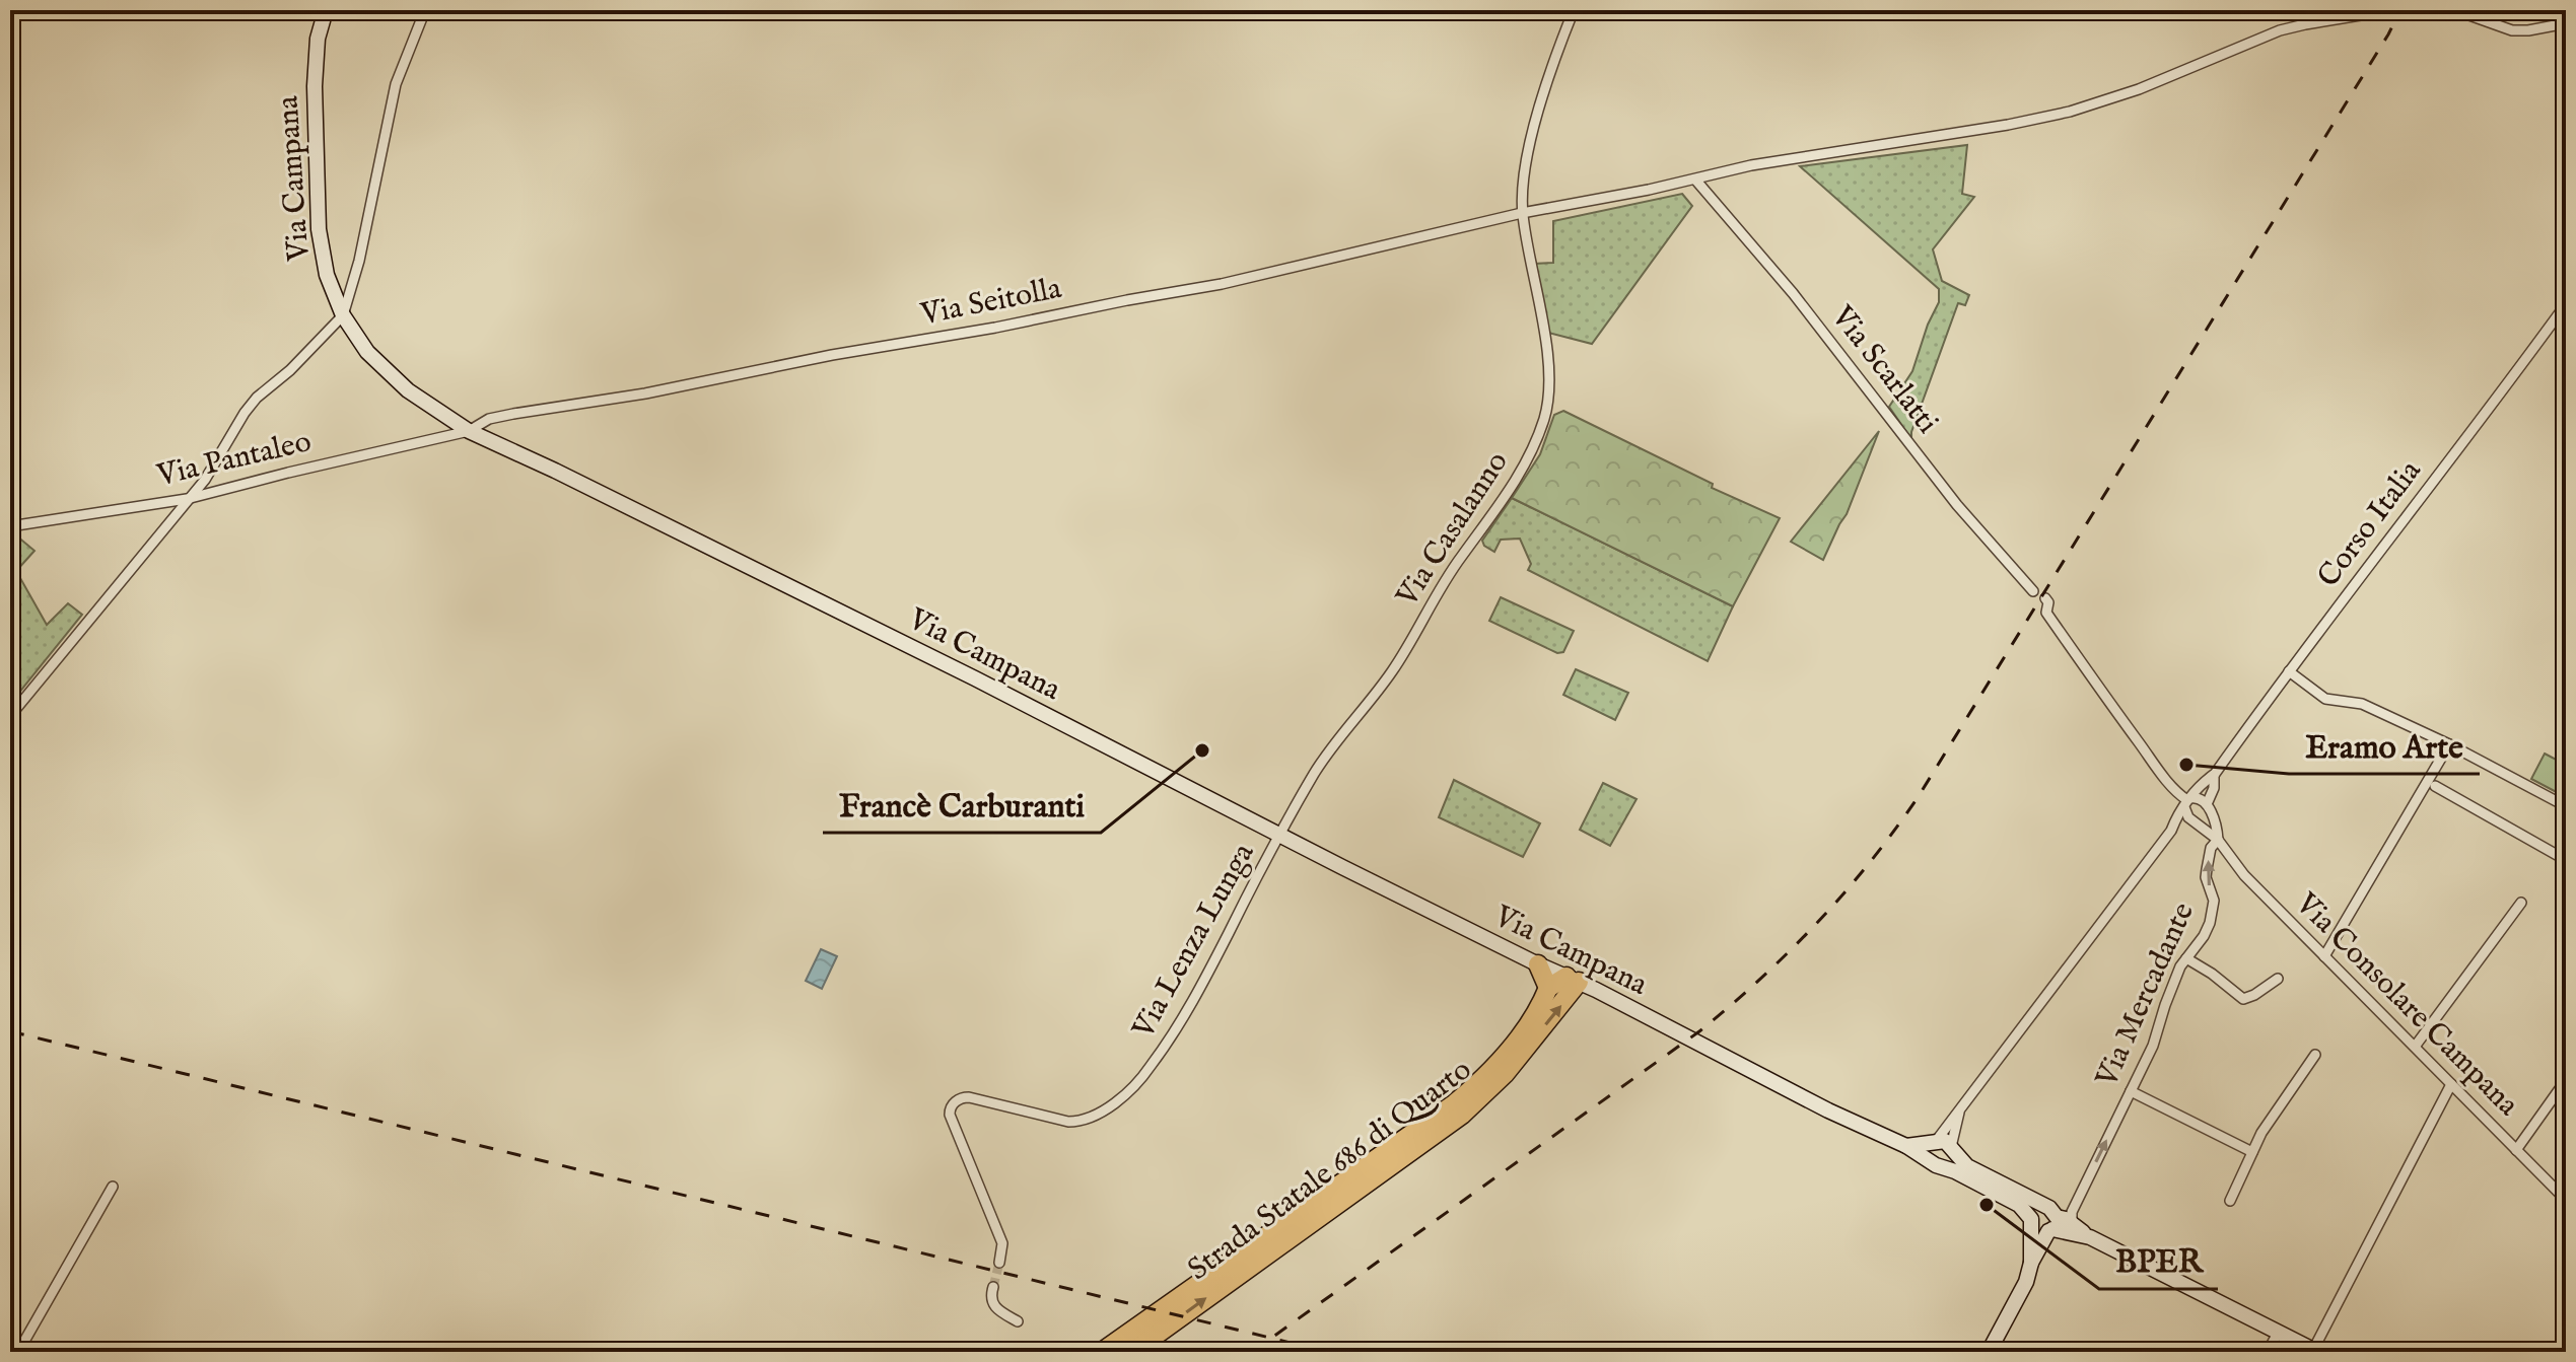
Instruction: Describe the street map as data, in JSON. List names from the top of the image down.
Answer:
{
  "streets": {
    "highway": ["Strada Statale 686 di Quarto"],
    "main road": ["Via Campana"],
    "street": [
      "Via Seitolla",
      "Via Scarlatti",
      "Via Pantaleo",
      "Corso Italia",
      "Via Casalanno",
      "Via Lenza Lunga",
      "Via Mercadante",
      "Via Consolare Campana"
    ]
  },
  "crossings": [
    ["Via Campana", "Via Seitolla"],
    ["Via Campana", "Via Pantaleo"],
    ["Via Campana", "Corso Italia"],
    ["Via Campana", "Via Casalanno"],
    ["Via Campana", "Via Lenza Lunga"],
    ["Via Campana", "Via Mercadante"],
    ["Via Campana", "Strada Statale 686 di Quarto"],
    ["Via Seitolla", "Via Scarlatti"],
    ["Via Seitolla", "Via Pantaleo"],
    ["Via Seitolla", "Via Casalanno"],
    ["Corso Italia", "Via Consolare Campana"],
    ["Via Casalanno", "Via Lenza Lunga"],
    ["Via Mercadante", "Via Consolare Campana"]
  ],
  "one_way": ["Via Mercadante"],
  "places": ["Francè Carburanti", "Eramo Arte", "BPER"]
}
